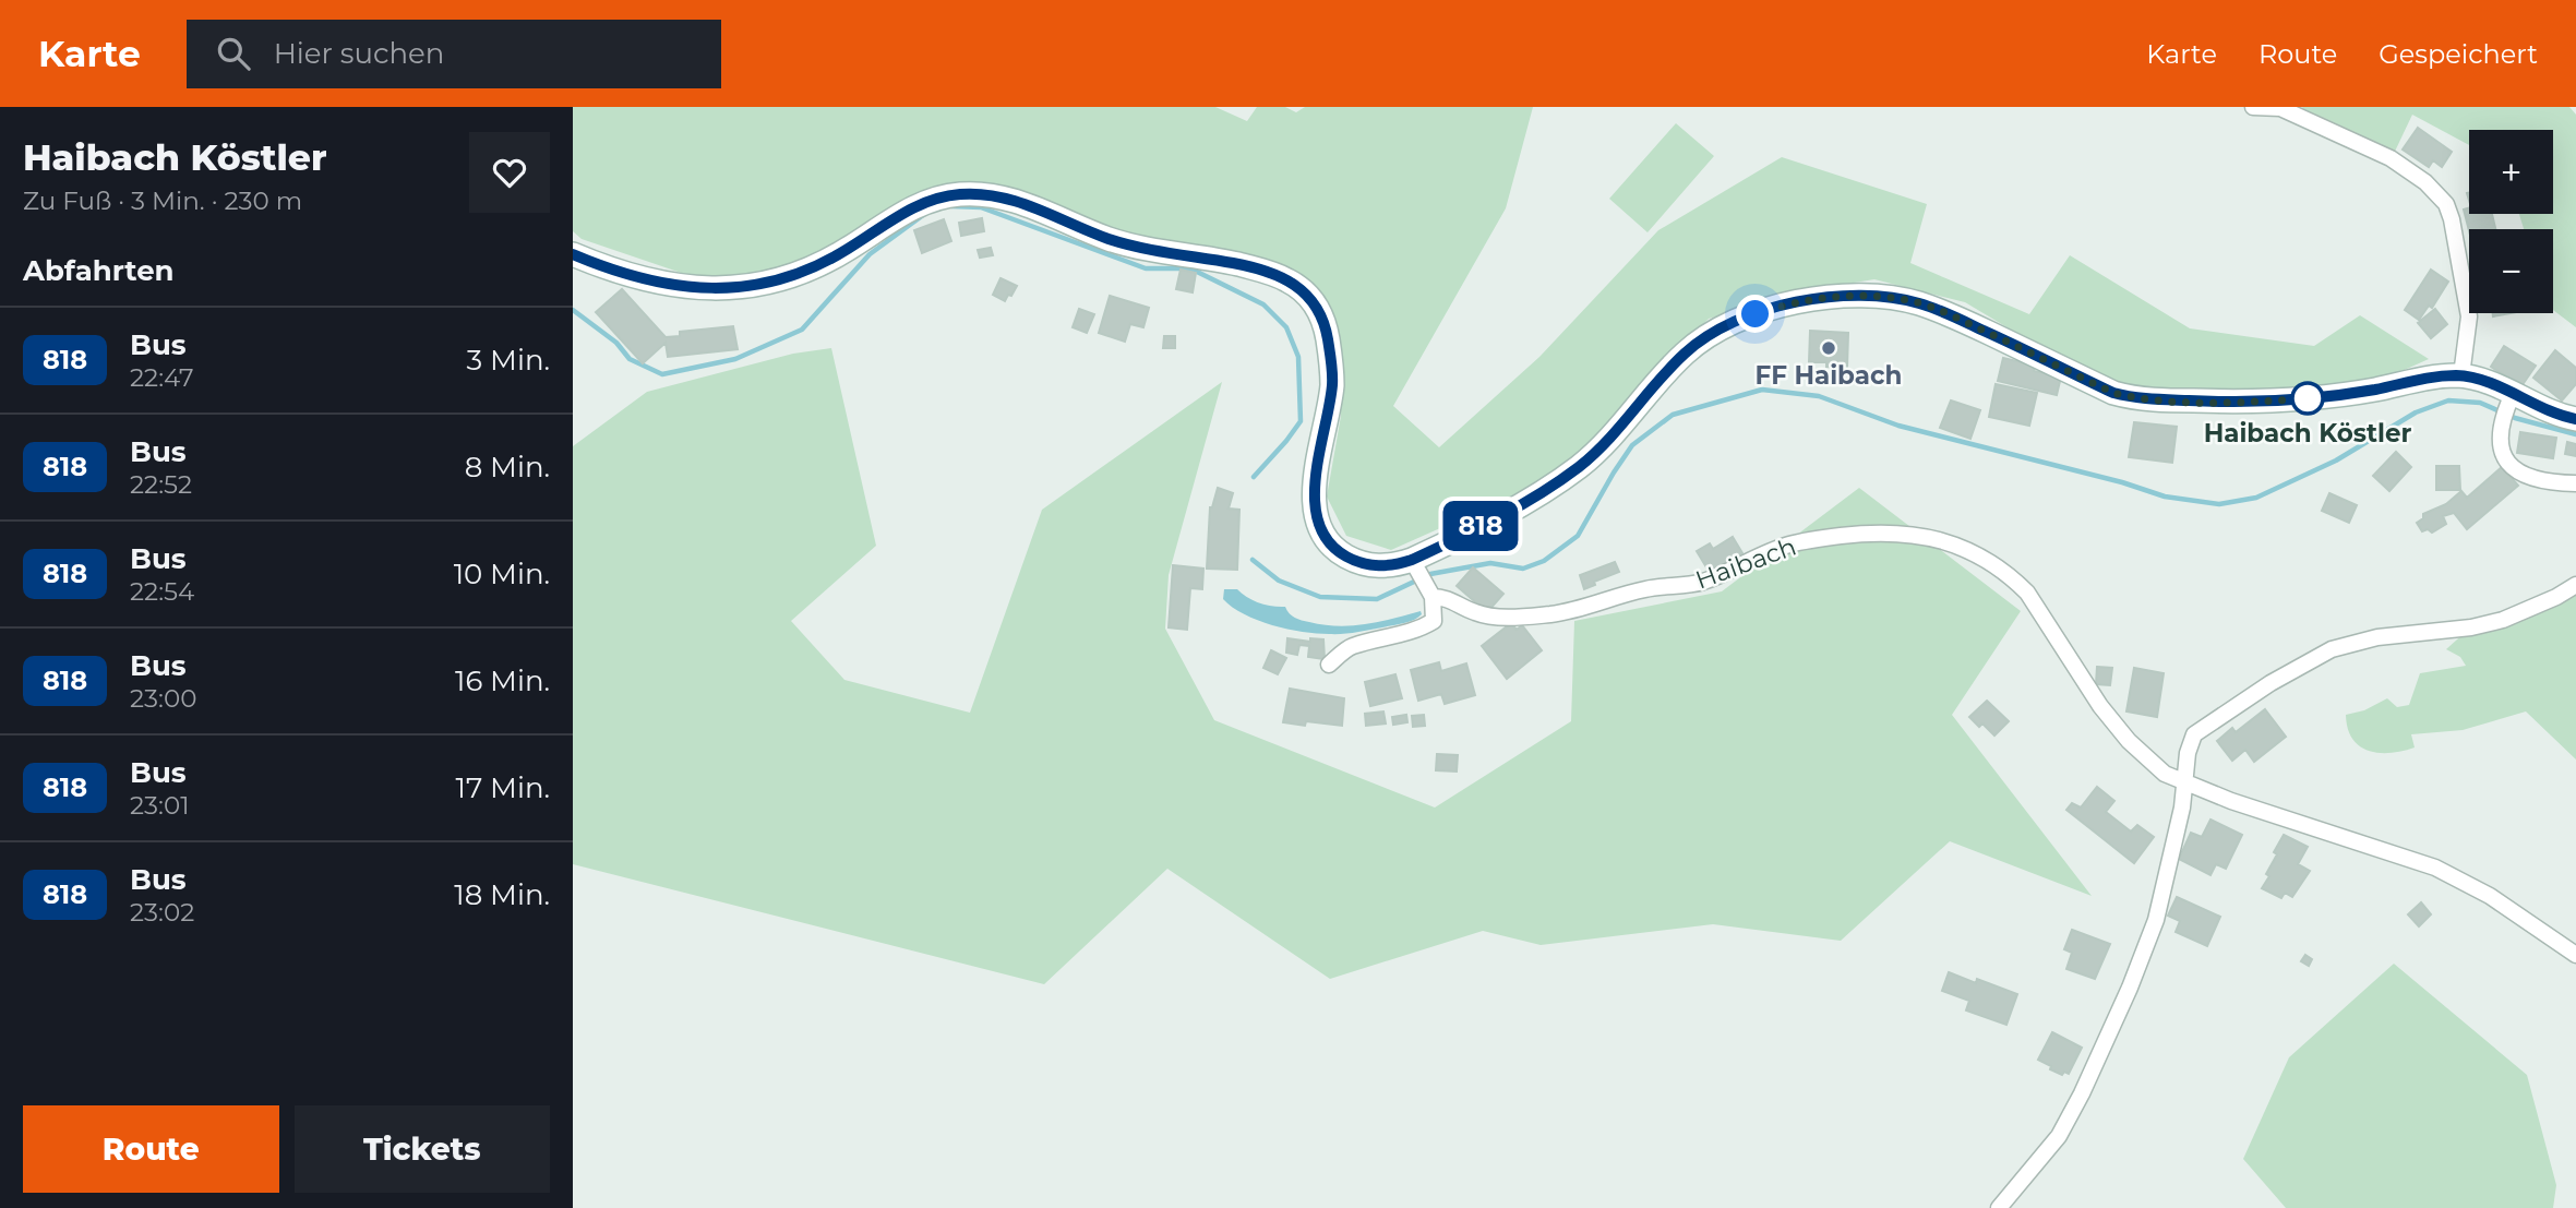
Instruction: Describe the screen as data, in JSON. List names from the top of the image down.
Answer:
{
  "streets": {
    "street": ["Haibach"]
  },
  "places": ["FF Haibach", "Haibach Köstler"],
  "lines": ["bus line 818"],
  "page": {
    "header": "Karte",
    "search": "Hier suchen",
    "nav": ["Karte", "Route", "Gespeichert"],
    "heading": [
      ["Haibach Köstler", "Zu Fuß · 3 Min. · 230 m"],
      "Abfahrten"
    ],
    "on_map": "818",
    "map_buttons": ["+", "−"],
    "list": [
      {
        "mark": "818",
        "name": "Bus",
        "note": "22:47",
        "value": "3 Min."
      },
      {
        "mark": "818",
        "name": "Bus",
        "note": "22:52",
        "value": "8 Min."
      },
      {
        "mark": "818",
        "name": "Bus",
        "note": "22:54",
        "value": "10 Min."
      },
      {
        "mark": "818",
        "name": "Bus",
        "note": "23:00",
        "value": "16 Min."
      },
      {
        "mark": "818",
        "name": "Bus",
        "note": "23:01",
        "value": "17 Min."
      },
      {
        "mark": "818",
        "name": "Bus",
        "note": "23:02",
        "value": "18 Min."
      }
    ],
    "buttons": ["Route", "Tickets"]
  }
}
